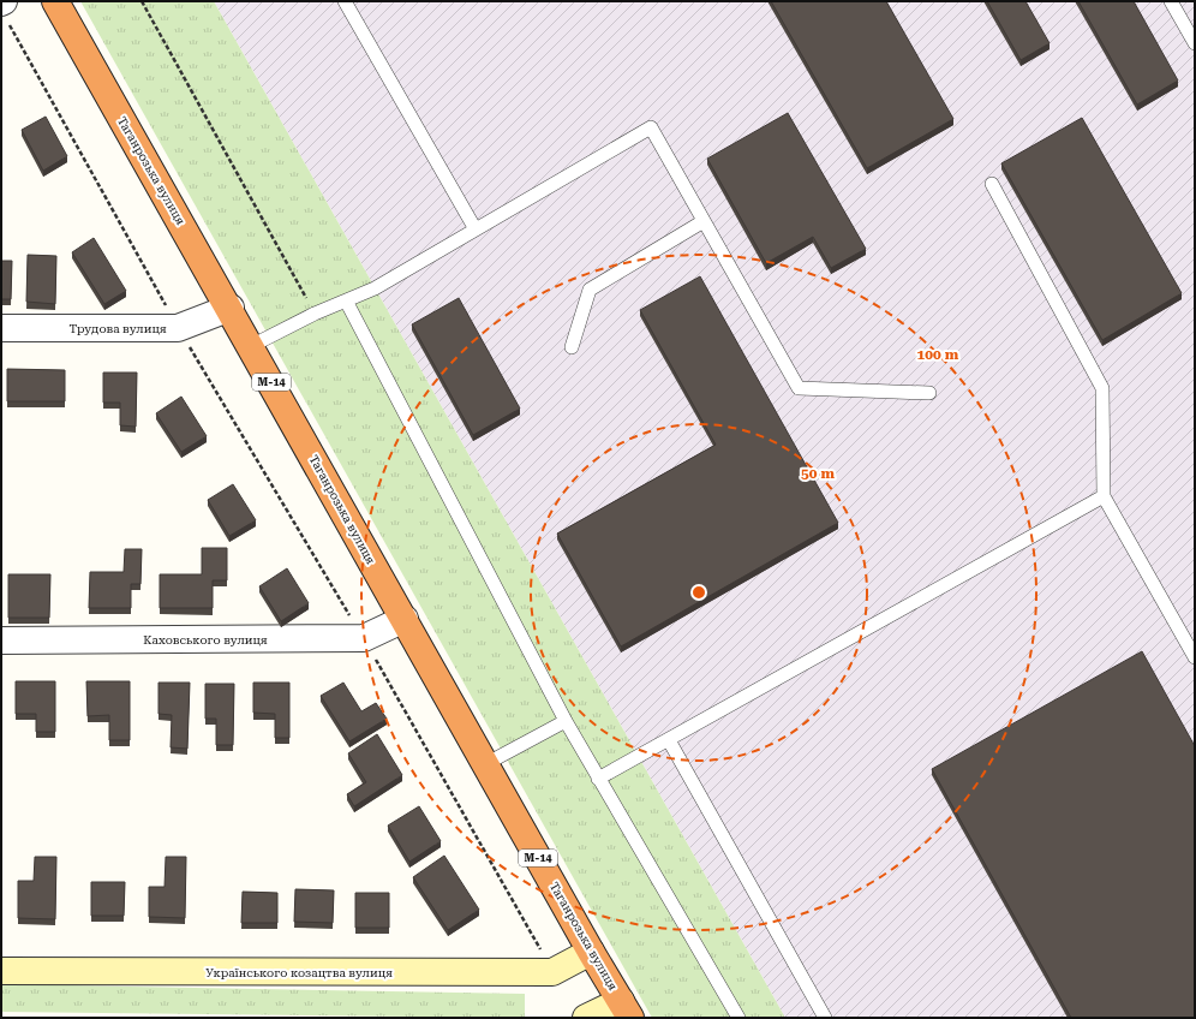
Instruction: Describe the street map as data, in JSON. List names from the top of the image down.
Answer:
{
  "streets": {
    "highway": ["Таганрозька вулиця", "М-14"],
    "street": ["Трудова вулиця", "Каховського вулиця", "Українського козацтва вулиця"]
  },
  "crossings": [
    ["Таганрозька вулиця", "Трудова вулиця"],
    ["Таганрозька вулиця", "Каховського вулиця"],
    ["Таганрозька вулиця", "Українського козацтва вулиця"]
  ],
  "rings": ["100 m", "50 m"]
}
